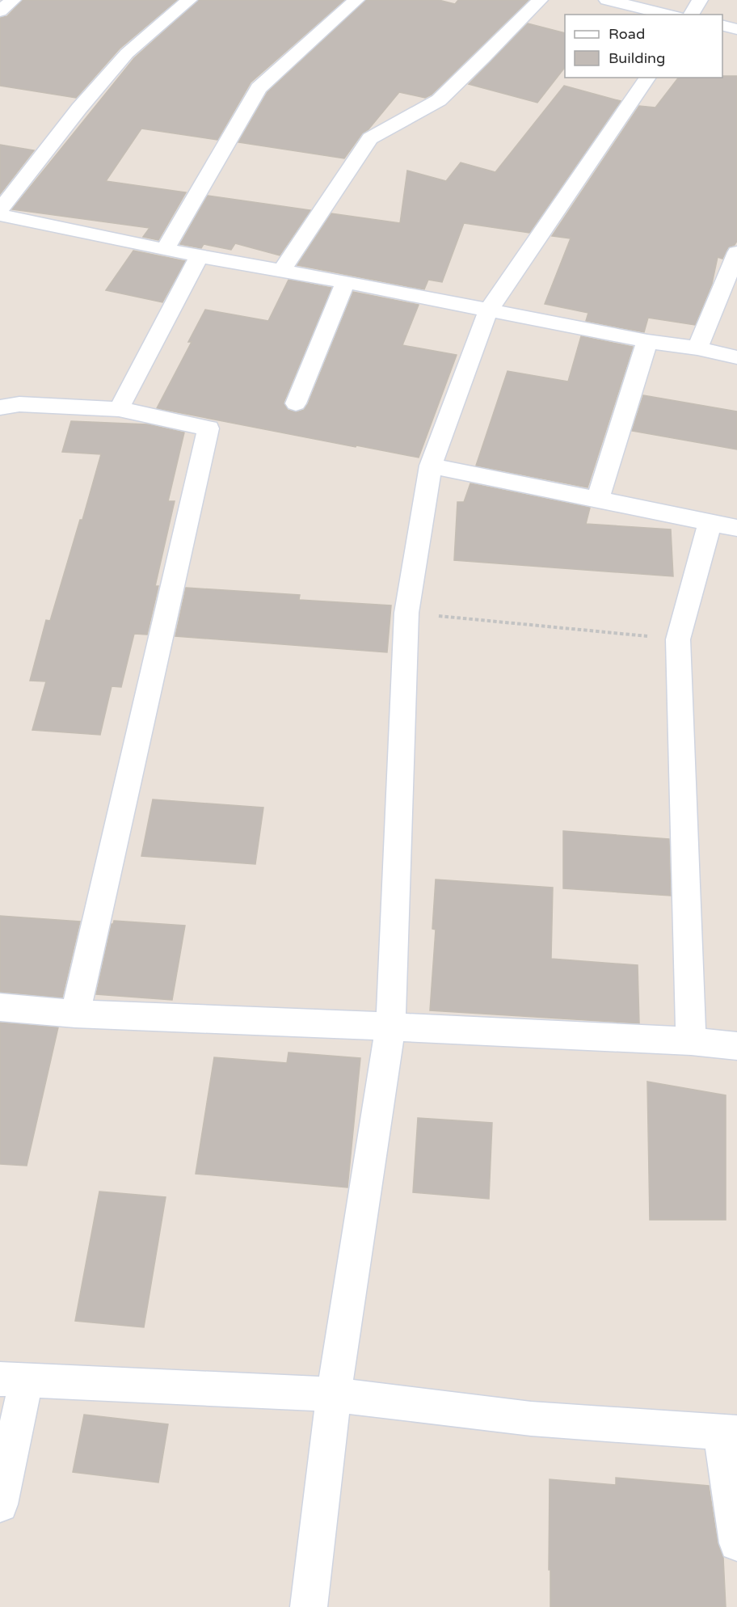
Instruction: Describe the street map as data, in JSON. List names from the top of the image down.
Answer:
{
  "legend": ["Road", "Building"]
}
